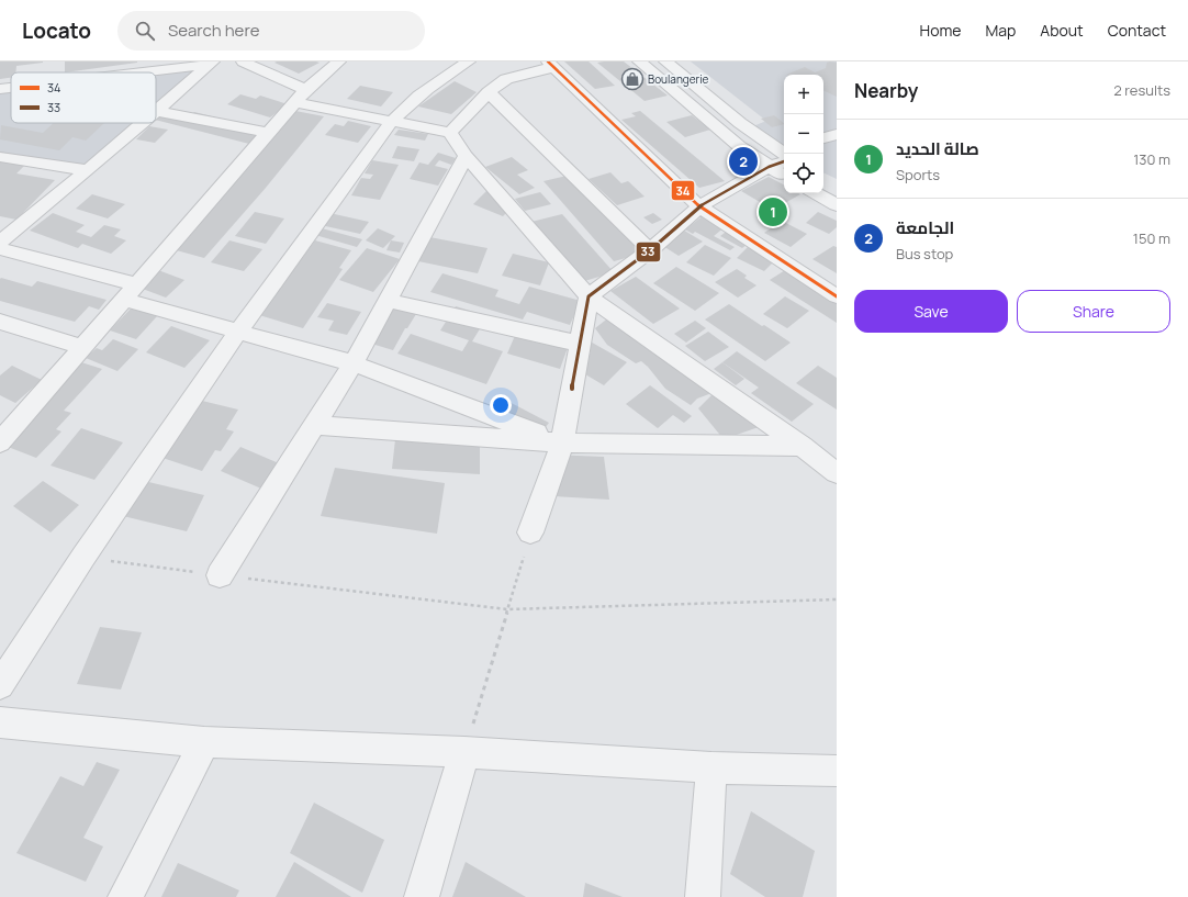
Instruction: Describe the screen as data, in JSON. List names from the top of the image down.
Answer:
{
  "places": {
    "shop": ["Boulangerie"]
  },
  "lines": ["transit line 34", "transit line 33"],
  "legend": ["34", "33"],
  "page": {
    "header": "Locato",
    "search": "Search here",
    "nav": [
      "Home",
      "Map",
      "About",
      "Contact"
    ],
    "heading": ["Nearby", "2 results"],
    "map_buttons": ["+", "−"],
    "list": [
      {
        "mark": "1",
        "name": "صالة الحديد",
        "note": "Sports",
        "value": "130 m"
      },
      {
        "mark": "2",
        "name": "الجامعة",
        "note": "Bus stop",
        "value": "150 m"
      }
    ],
    "pins": ["2", "1"],
    "buttons": ["Save", "Share"]
  }
}
